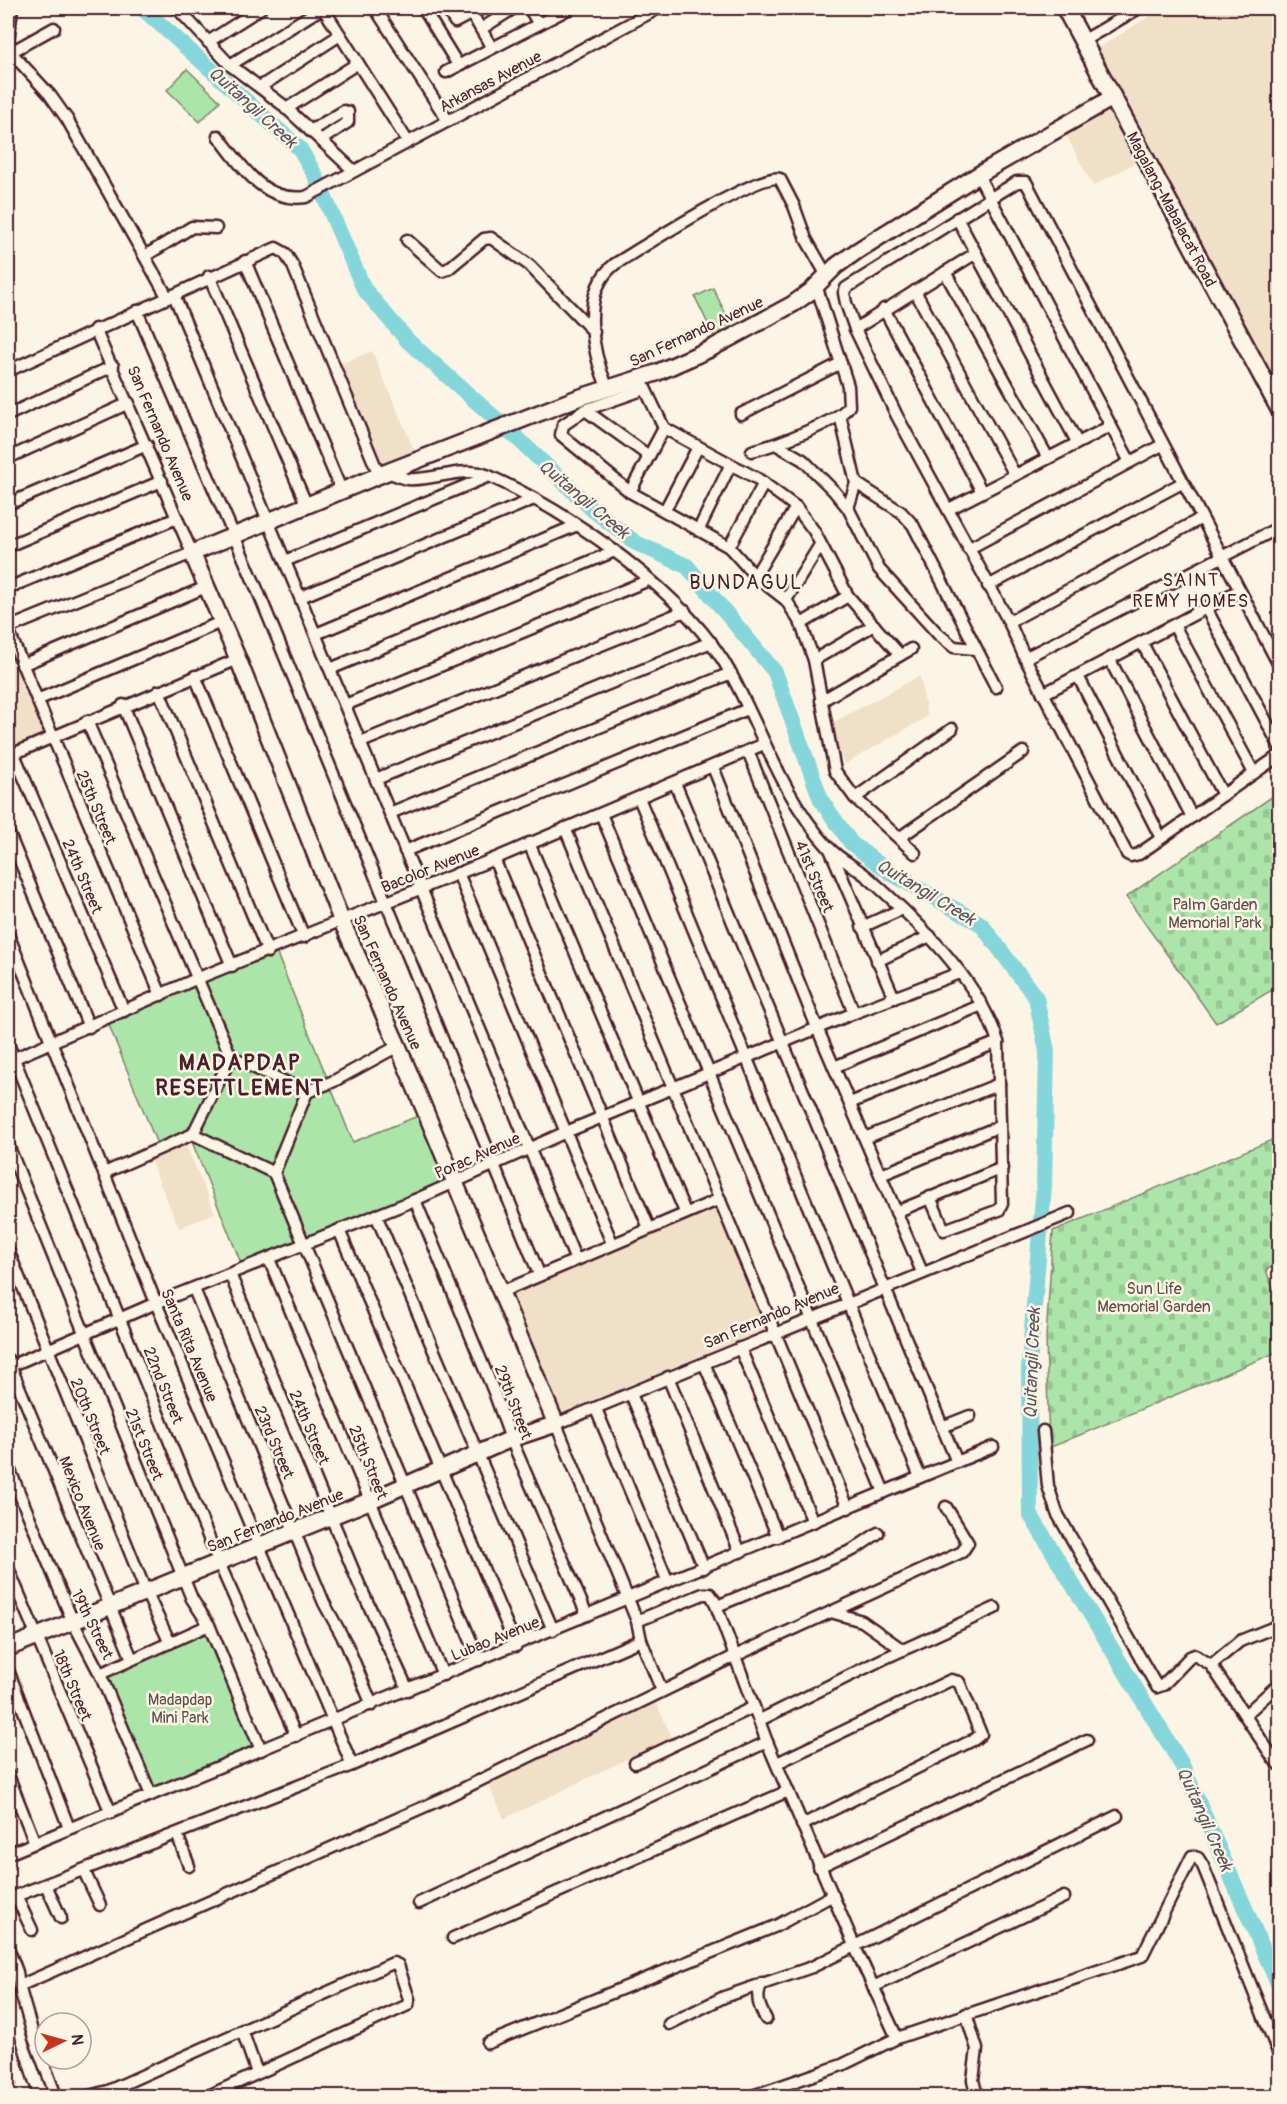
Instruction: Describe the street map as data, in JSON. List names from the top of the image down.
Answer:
{
  "streets": {
    "main road": ["Magalang-Mabalacat Road", "San Fernando Avenue"],
    "street": [
      "Arkansas Avenue",
      "25th Street",
      "Bacolor Avenue",
      "24th Street",
      "41st Street",
      "Porac Avenue",
      "Santa Rita Avenue",
      "22nd Street",
      "29th Street",
      "20th Street",
      "23rd Street",
      "21st Street",
      "Mexico Avenue",
      "19th Street",
      "Lubao Avenue",
      "18th Street"
    ]
  },
  "crossings": [
    ["Magalang-Mabalacat Road", "San Fernando Avenue"],
    ["San Fernando Avenue", "25th Street"],
    ["San Fernando Avenue", "Bacolor Avenue"],
    ["San Fernando Avenue", "24th Street"],
    ["San Fernando Avenue", "Porac Avenue"],
    ["San Fernando Avenue", "Santa Rita Avenue"],
    ["San Fernando Avenue", "22nd Street"],
    ["San Fernando Avenue", "29th Street"],
    ["San Fernando Avenue", "20th Street"],
    ["San Fernando Avenue", "23rd Street"],
    ["San Fernando Avenue", "21st Street"],
    ["San Fernando Avenue", "Mexico Avenue"],
    ["San Fernando Avenue", "19th Street"],
    ["San Fernando Avenue", "Lubao Avenue"],
    ["San Fernando Avenue", "18th Street"],
    ["25th Street", "Bacolor Avenue"],
    ["25th Street", "Porac Avenue"],
    ["25th Street", "Lubao Avenue"],
    ["Bacolor Avenue", "24th Street"],
    ["Bacolor Avenue", "41st Street"],
    ["Bacolor Avenue", "Santa Rita Avenue"],
    ["Bacolor Avenue", "22nd Street"],
    ["24th Street", "Porac Avenue"],
    ["24th Street", "Lubao Avenue"],
    ["41st Street", "Porac Avenue"],
    ["Porac Avenue", "Santa Rita Avenue"],
    ["Porac Avenue", "22nd Street"],
    ["Porac Avenue", "29th Street"],
    ["Porac Avenue", "20th Street"],
    ["Porac Avenue", "23rd Street"],
    ["Porac Avenue", "21st Street"],
    ["Porac Avenue", "Mexico Avenue"],
    ["Santa Rita Avenue", "Lubao Avenue"],
    ["22nd Street", "Lubao Avenue"],
    ["29th Street", "Lubao Avenue"],
    ["23rd Street", "Lubao Avenue"],
    ["21st Street", "Lubao Avenue"],
    ["19th Street", "Lubao Avenue"],
    ["Lubao Avenue", "18th Street"]
  ],
  "districts": ["SAINT REMY HOMES", "BUNDAGUL", "MADAPDAP RESETTLEMENT"],
  "water": ["Quitangil Creek"],
  "parks": ["Palm Garden Memorial Park", "Sun Life Memorial Garden", "Madapdap Mini Park"],
  "north": "right"
}
